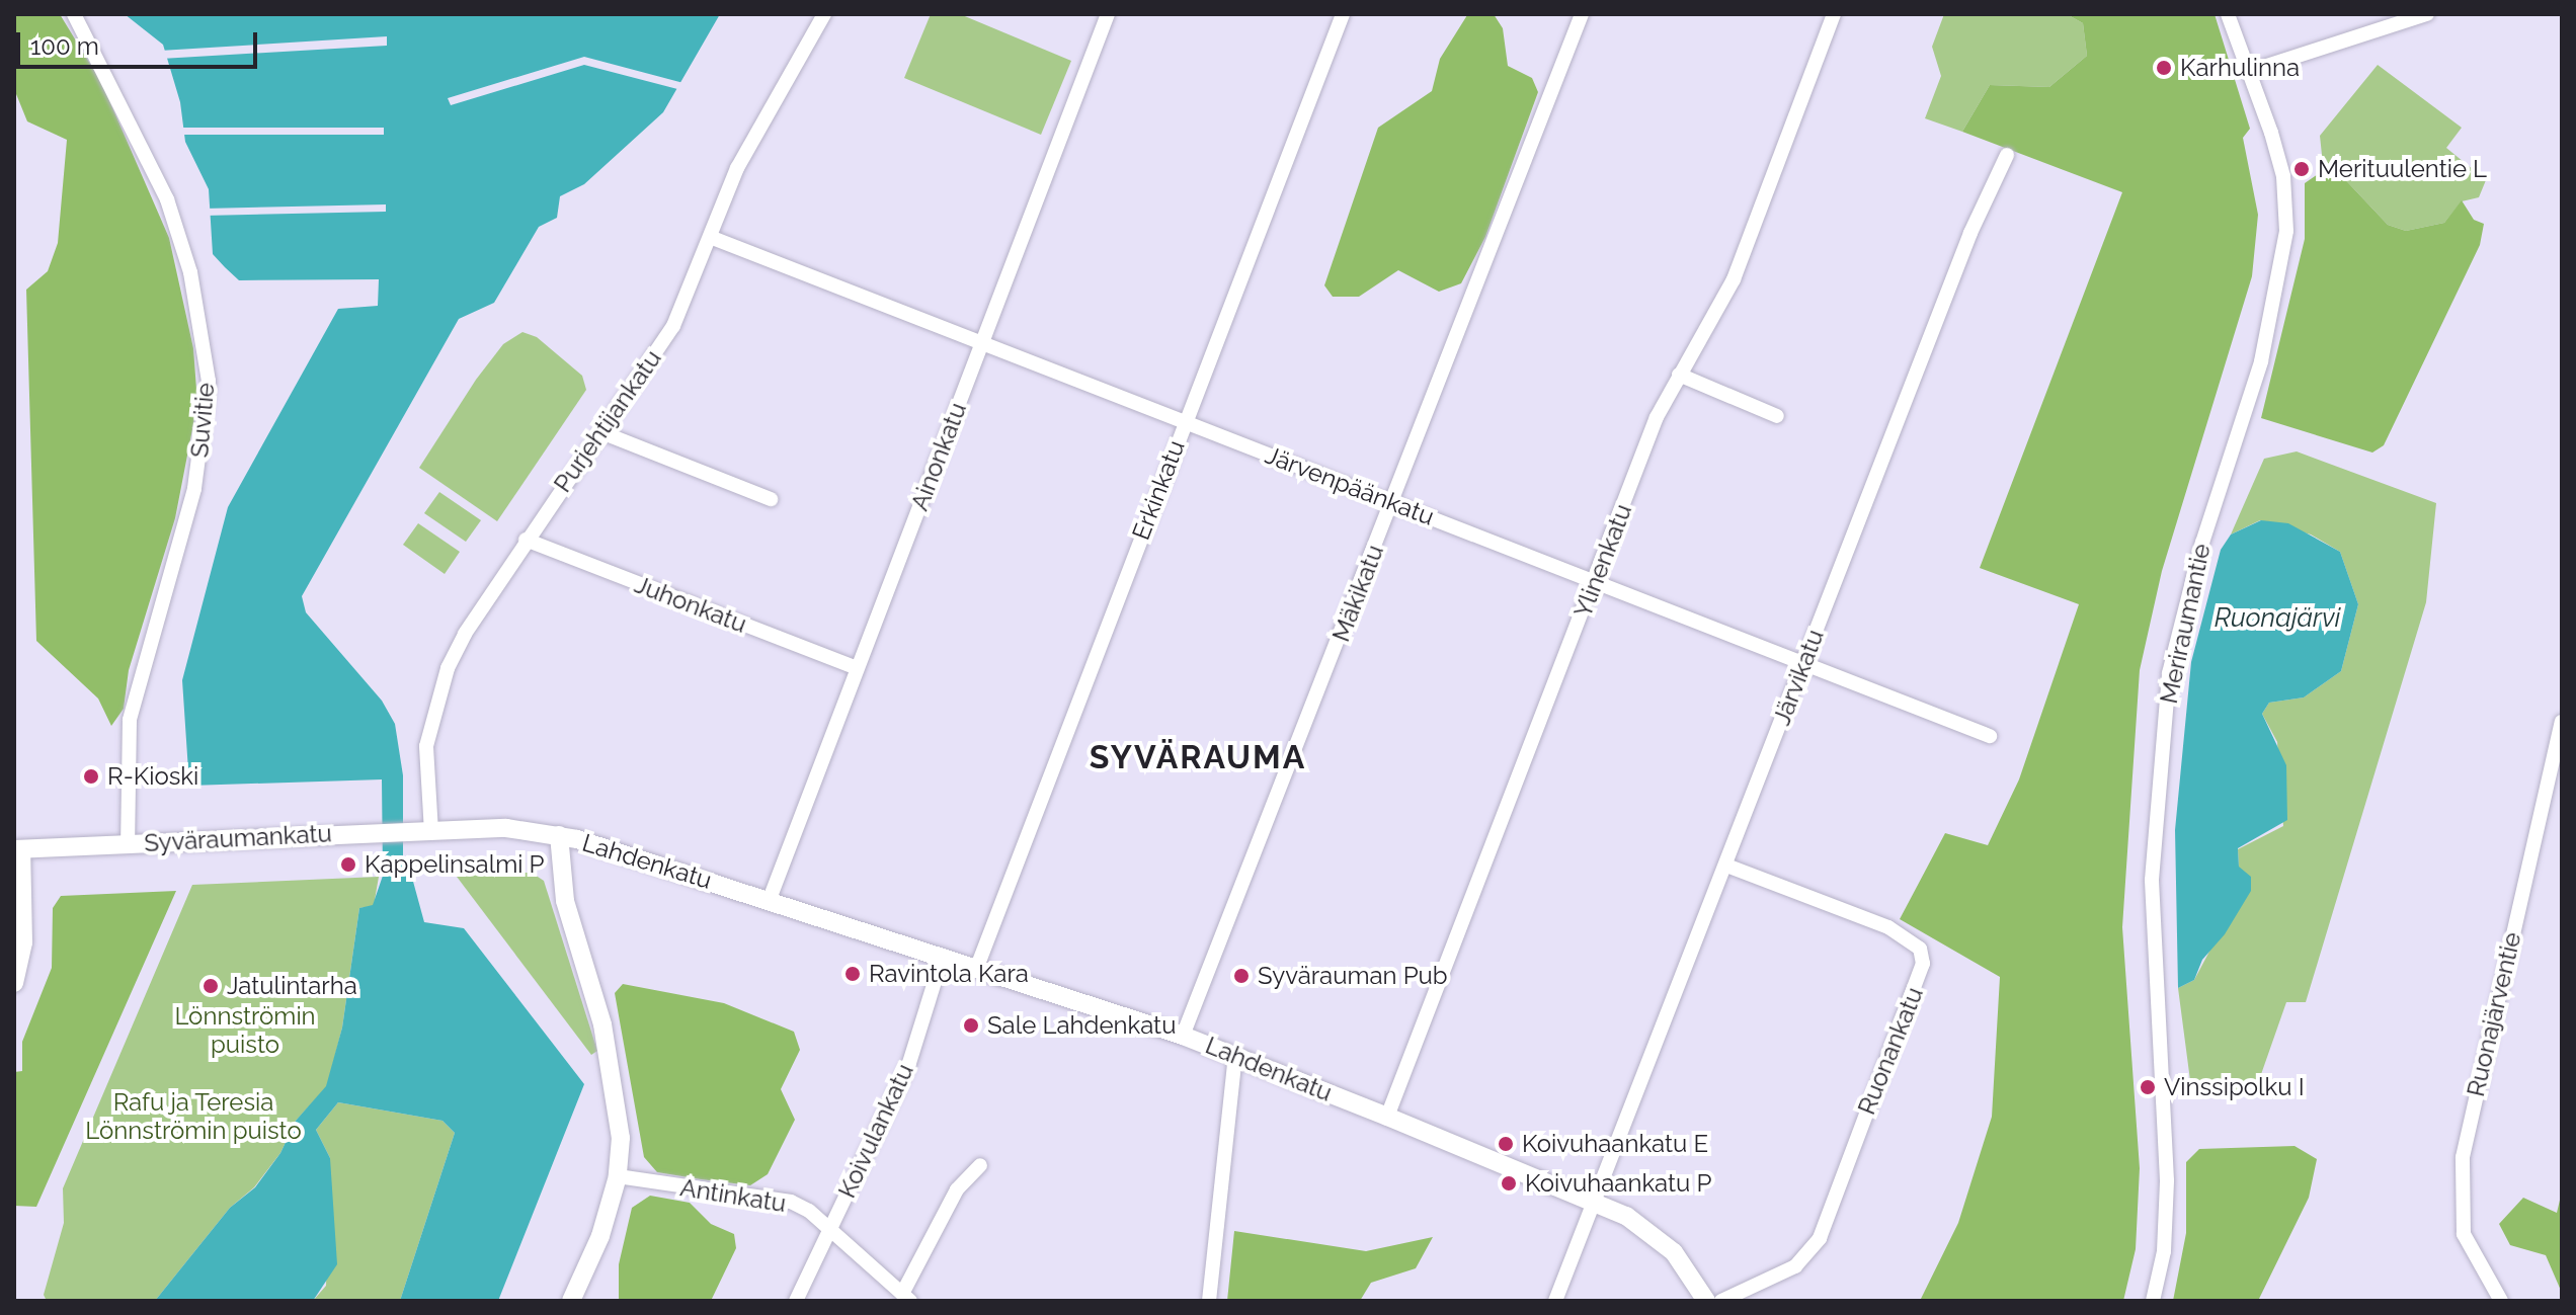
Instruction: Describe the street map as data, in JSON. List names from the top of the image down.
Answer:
{
  "streets": {
    "main road": ["Syväraumankatu", "Lahdenkatu"],
    "street": [
      "Suvitie",
      "Purjehtijankatu",
      "Ainonkatu",
      "Järvenpäänkatu",
      "Erkinkatu",
      "Ylinenkatu",
      "Mäkikatu",
      "Juhonkatu",
      "Meriraumantie",
      "Järvikatu",
      "Ruonajärventie",
      "Ruonankatu",
      "Koivulankatu",
      "Antinkatu"
    ]
  },
  "crossings": [
    ["Suvitie", "Syväraumankatu"],
    ["Purjehtijankatu", "Järvenpäänkatu"],
    ["Purjehtijankatu", "Juhonkatu"],
    ["Purjehtijankatu", "Syväraumankatu"],
    ["Ainonkatu", "Järvenpäänkatu"],
    ["Ainonkatu", "Juhonkatu"],
    ["Ainonkatu", "Lahdenkatu"],
    ["Järvenpäänkatu", "Erkinkatu"],
    ["Järvenpäänkatu", "Ylinenkatu"],
    ["Järvenpäänkatu", "Mäkikatu"],
    ["Järvenpäänkatu", "Järvikatu"],
    ["Erkinkatu", "Lahdenkatu"],
    ["Ylinenkatu", "Lahdenkatu"],
    ["Mäkikatu", "Lahdenkatu"],
    ["Järvikatu", "Lahdenkatu"],
    ["Järvikatu", "Ruonankatu"],
    ["Syväraumankatu", "Lahdenkatu"],
    ["Lahdenkatu", "Koivulankatu"],
    ["Koivulankatu", "Antinkatu"]
  ],
  "districts": ["SYVÄRAUMA"],
  "water": ["Ruonajärvi"],
  "parks": ["Lönnströmin puisto", "Rafu ja Teresia Lönnströmin puisto"],
  "places": [
    "Karhulinna",
    "Merituulentie L",
    "R-Kioski",
    "Kappelinsalmi P",
    "Ravintola Kara",
    "Syvärauman Pub",
    "Jatulintarha",
    "Sale Lahdenkatu",
    "Vinssipolku I",
    "Koivuhaankatu E",
    "Koivuhaankatu P"
  ],
  "scale_bar": "100 m"
}
